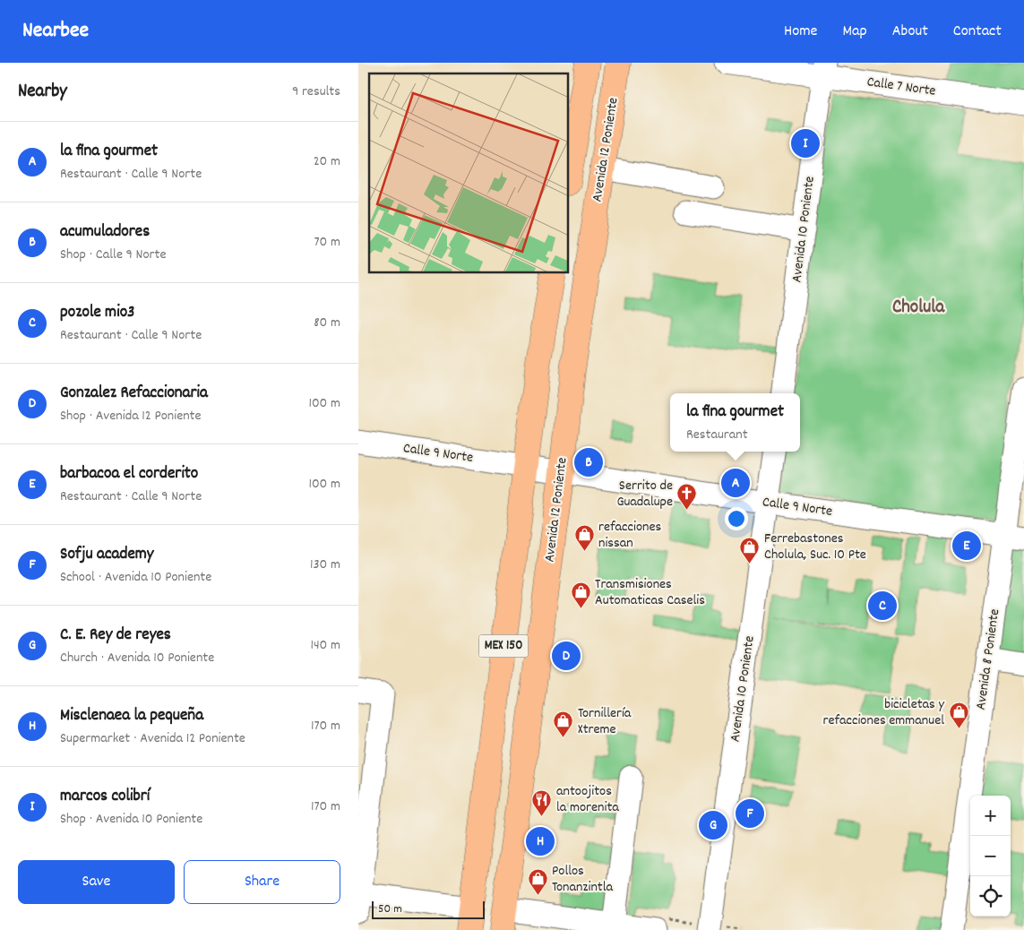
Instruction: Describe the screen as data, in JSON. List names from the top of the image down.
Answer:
{
  "streets": {
    "main road": ["Avenida 12 Poniente", "MEX 150"],
    "street": [
      "Calle 7 Norte",
      "Avenida 10 Poniente",
      "Calle 9 Norte",
      "Avenida 8 Poniente"
    ]
  },
  "crossings": [
    ["Calle 7 Norte", "Avenida 10 Poniente"],
    ["Avenida 12 Poniente", "Calle 9 Norte"],
    ["Avenida 10 Poniente", "Calle 9 Norte"],
    ["Calle 9 Norte", "MEX 150"],
    ["Calle 9 Norte", "Avenida 8 Poniente"]
  ],
  "districts": ["Cholula"],
  "places": {
    "church": ["Serrito de Guadalupe"],
    "shop": [
      "refacciones nissan",
      "Ferrebastones Cholula, Suc. 10 Pte",
      "Transmisiones Automaticas Caselis",
      "bicicletas y refacciones emmanuel",
      "Tornillería Xtreme",
      "Pollos Tonanzintla"
    ],
    "restaurant": ["antoojitos la morenita"]
  },
  "scale_bar": "50 m",
  "page": {
    "header": "Nearbee",
    "nav": [
      "Home",
      "Map",
      "About",
      "Contact"
    ],
    "heading": ["Nearby", "9 results"],
    "list": [
      {
        "mark": "A",
        "name": "la fina gourmet",
        "note": "Restaurant · Calle 9 Norte",
        "value": "20 m"
      },
      {
        "mark": "B",
        "name": "acumuladores",
        "note": "Shop · Calle 9 Norte",
        "value": "70 m"
      },
      {
        "mark": "C",
        "name": "pozole mio3",
        "note": "Restaurant · Calle 9 Norte",
        "value": "80 m"
      },
      {
        "mark": "D",
        "name": "Gonzalez Refaccionaria",
        "note": "Shop · Avenida 12 Poniente",
        "value": "100 m"
      },
      {
        "mark": "E",
        "name": "barbacoa el corderito",
        "note": "Restaurant · Calle 9 Norte",
        "value": "100 m"
      },
      {
        "mark": "F",
        "name": "Sofju academy",
        "note": "School · Avenida 10 Poniente",
        "value": "130 m"
      },
      {
        "mark": "G",
        "name": "C. E. Rey de reyes",
        "note": "Church · Avenida 10 Poniente",
        "value": "140 m"
      },
      {
        "mark": "H",
        "name": "Misclenaea la pequeña",
        "note": "Supermarket · Avenida 12 Poniente",
        "value": "170 m"
      },
      {
        "mark": "I",
        "name": "marcos colibrí",
        "note": "Shop · Avenida 10 Poniente",
        "value": "170 m"
      }
    ],
    "pins": [
      "I",
      "B",
      "A",
      "E",
      "C",
      "D",
      "F",
      "G",
      "H"
    ],
    "popup": ["la fina gourmet", "Restaurant"],
    "map_buttons": ["+", "−"],
    "buttons": ["Save", "Share"],
    "scale": "50 m"
  }
}
